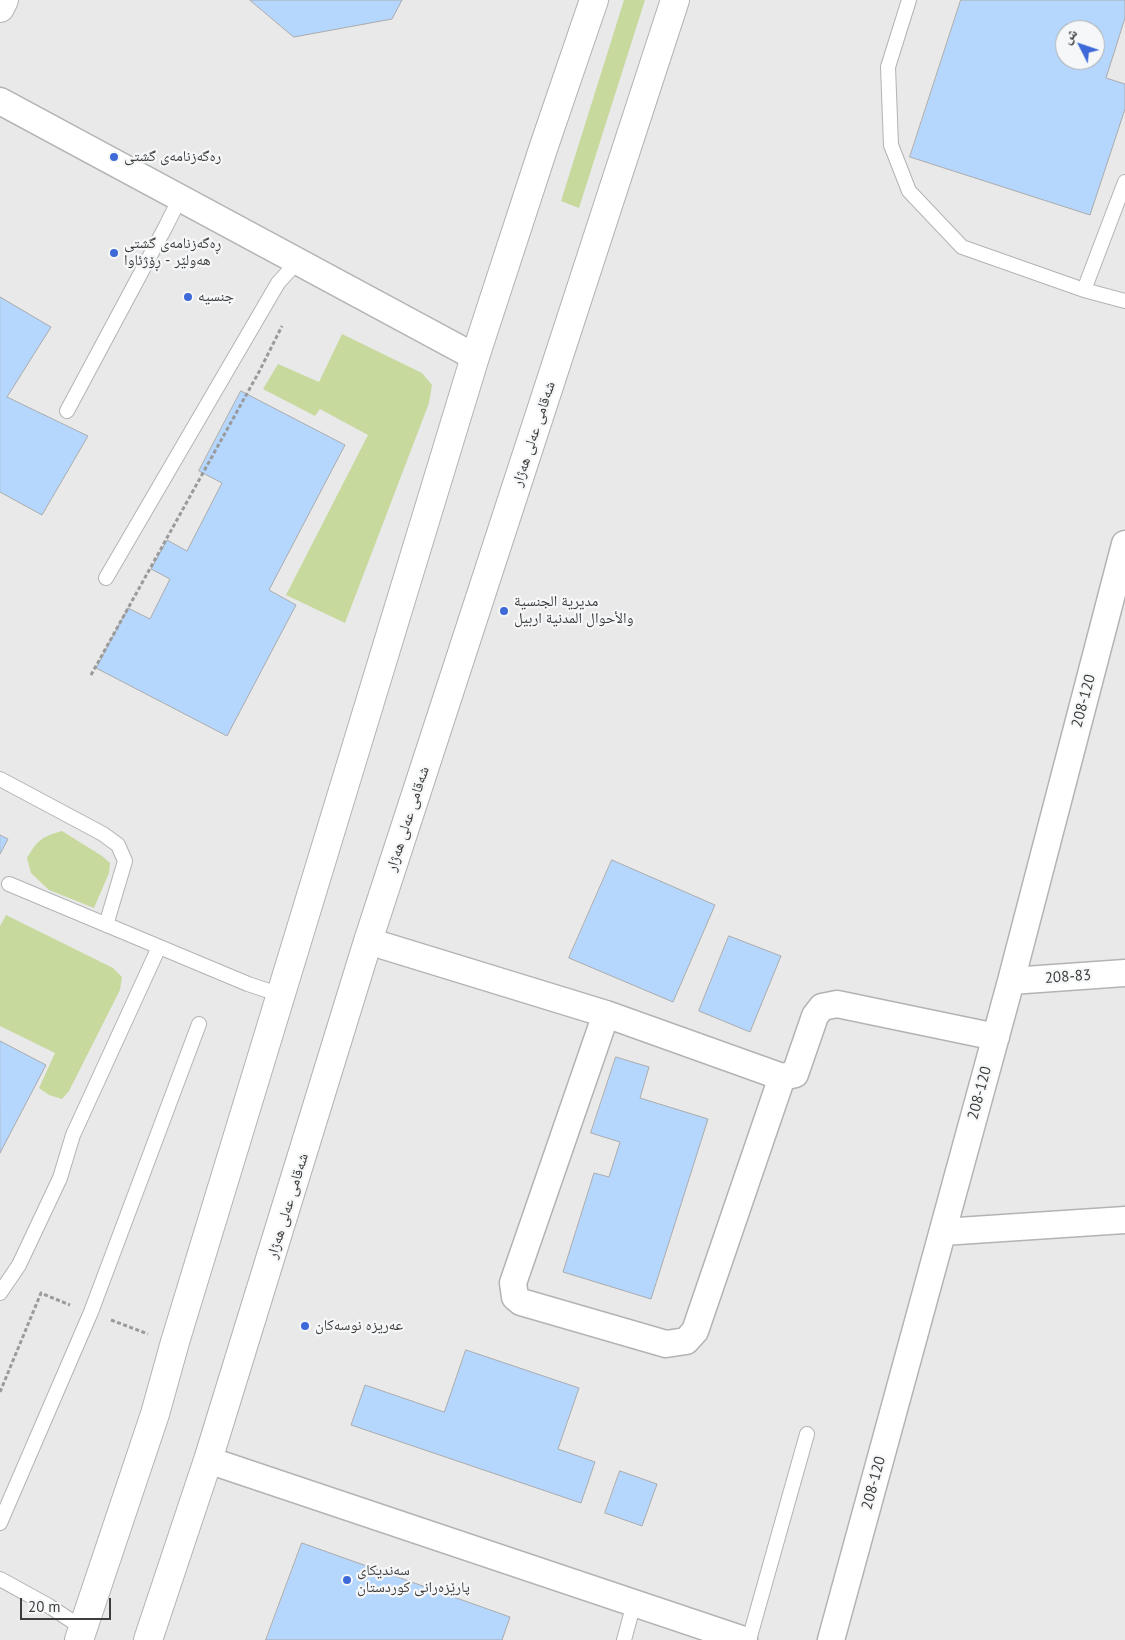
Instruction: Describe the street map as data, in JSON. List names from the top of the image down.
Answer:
{
  "streets": {
    "main road": ["شەقامی عەلی هەژار"],
    "street": ["208-120", "208-83"]
  },
  "crossings": [
    ["208-120", "208-83"]
  ],
  "places": [
    "رەگەزنامەی گشتی",
    "ڕەگەزنامەی گشتی هەولێر - ڕۆژئاوا",
    "جنسیە",
    "مديرية الجنسية والأحوال المدنية اربيل",
    "عەریزە نوسەکان",
    "سەندیکای پارێزەرانی کوردستان"
  ],
  "scale_bar": "20 m",
  "north": "top left"
}
